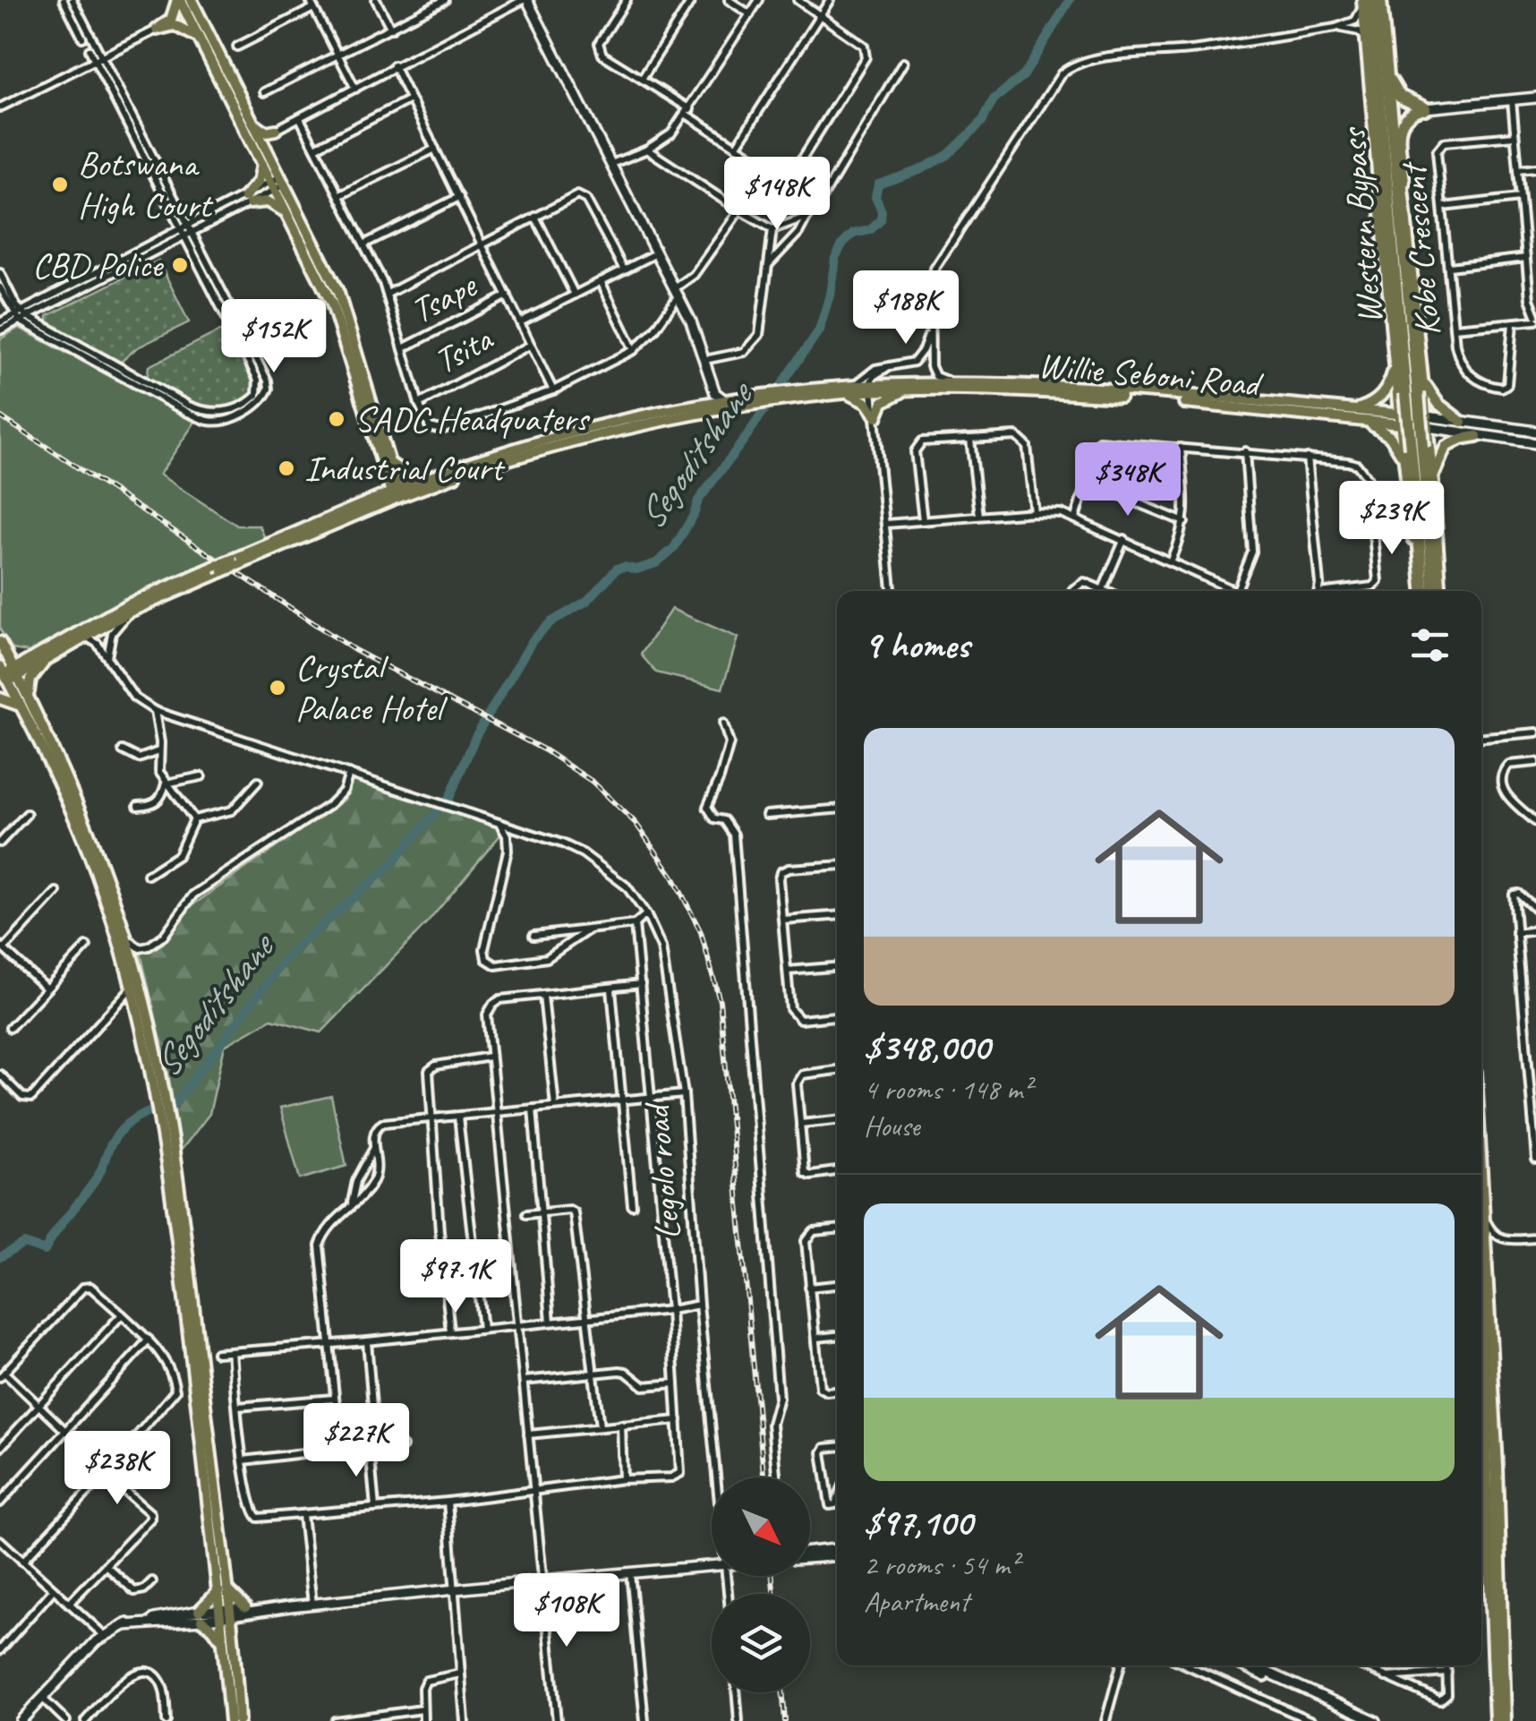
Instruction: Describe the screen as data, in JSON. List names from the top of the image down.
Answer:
{
  "streets": {
    "highway": ["Western Bypass"],
    "main road": ["Willie Seboni Road"],
    "street": [
      "Kobe Crescent",
      "Tsape",
      "Tsita",
      "Legolo road"
    ]
  },
  "water": ["Segoditshane"],
  "places": [
    "Botswana High Court",
    "CBD Police",
    "SADC Headquaters",
    "Industrial Court",
    "Crystal Palace Hotel"
  ],
  "north": "bottom right",
  "page": {
    "price": [
      "$148K",
      "$188K",
      "$152K",
      "$348K",
      "$239K",
      "$97.1K",
      "$227K",
      "$238K",
      "$108K"
    ],
    "heading": "9 homes",
    "list": [
      {
        "name": "$348,000",
        "note": "4 rooms · 148 m² · House"
      },
      {
        "name": "$97,100",
        "note": "2 rooms · 54 m² · Apartment"
      }
    ]
  }
}
